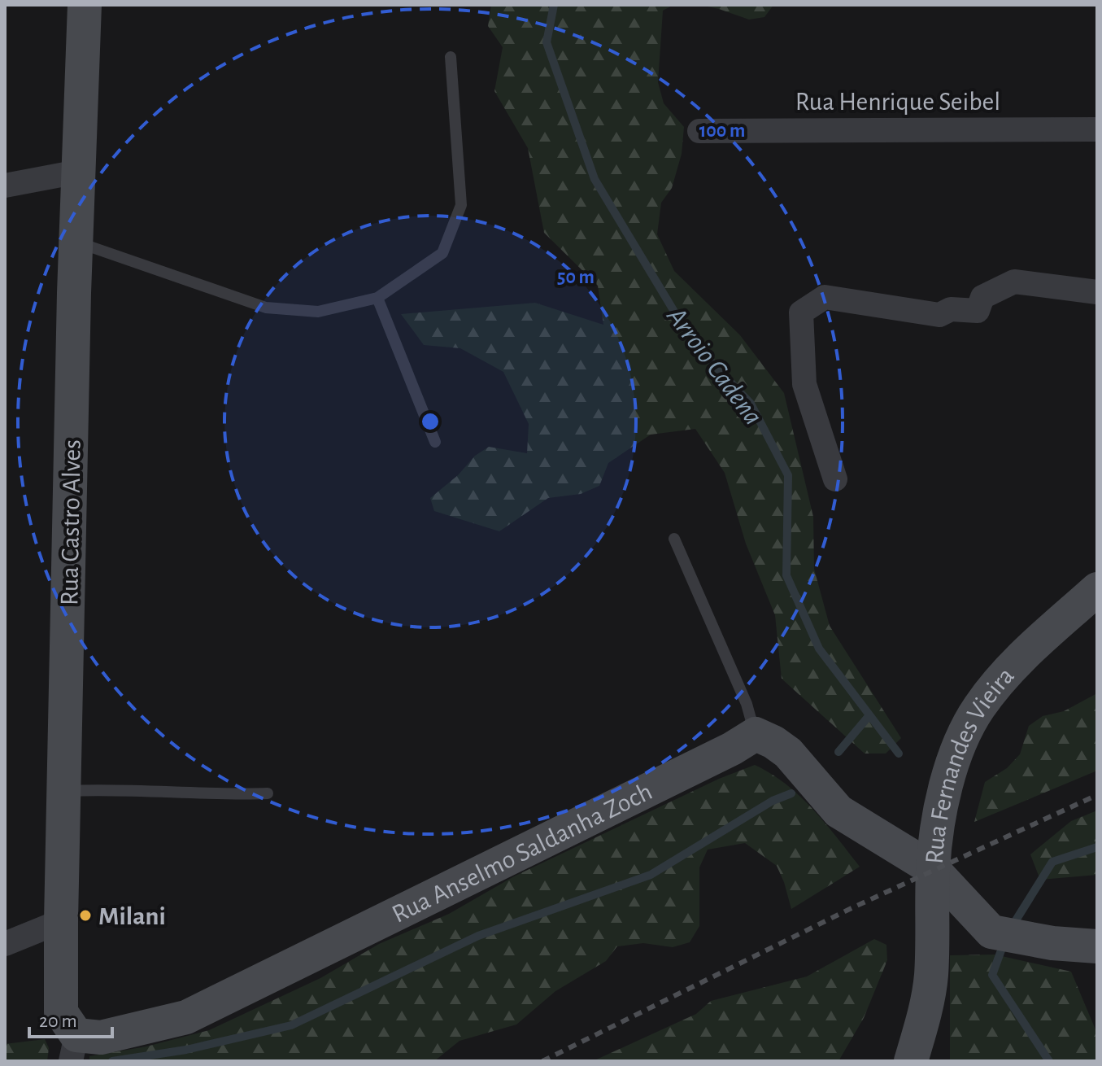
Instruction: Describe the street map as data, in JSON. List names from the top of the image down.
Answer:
{
  "streets": {
    "street": [
      "Rua Henrique Seibel",
      "Rua Castro Alves",
      "Rua Fernandes Vieira",
      "Rua Anselmo Saldanha Zoch"
    ]
  },
  "crossings": [
    ["Rua Castro Alves", "Rua Anselmo Saldanha Zoch"]
  ],
  "water": ["Arroio Cadena"],
  "places": ["Milani"],
  "scale_bar": "20 m",
  "rings": ["100 m", "50 m"]
}
